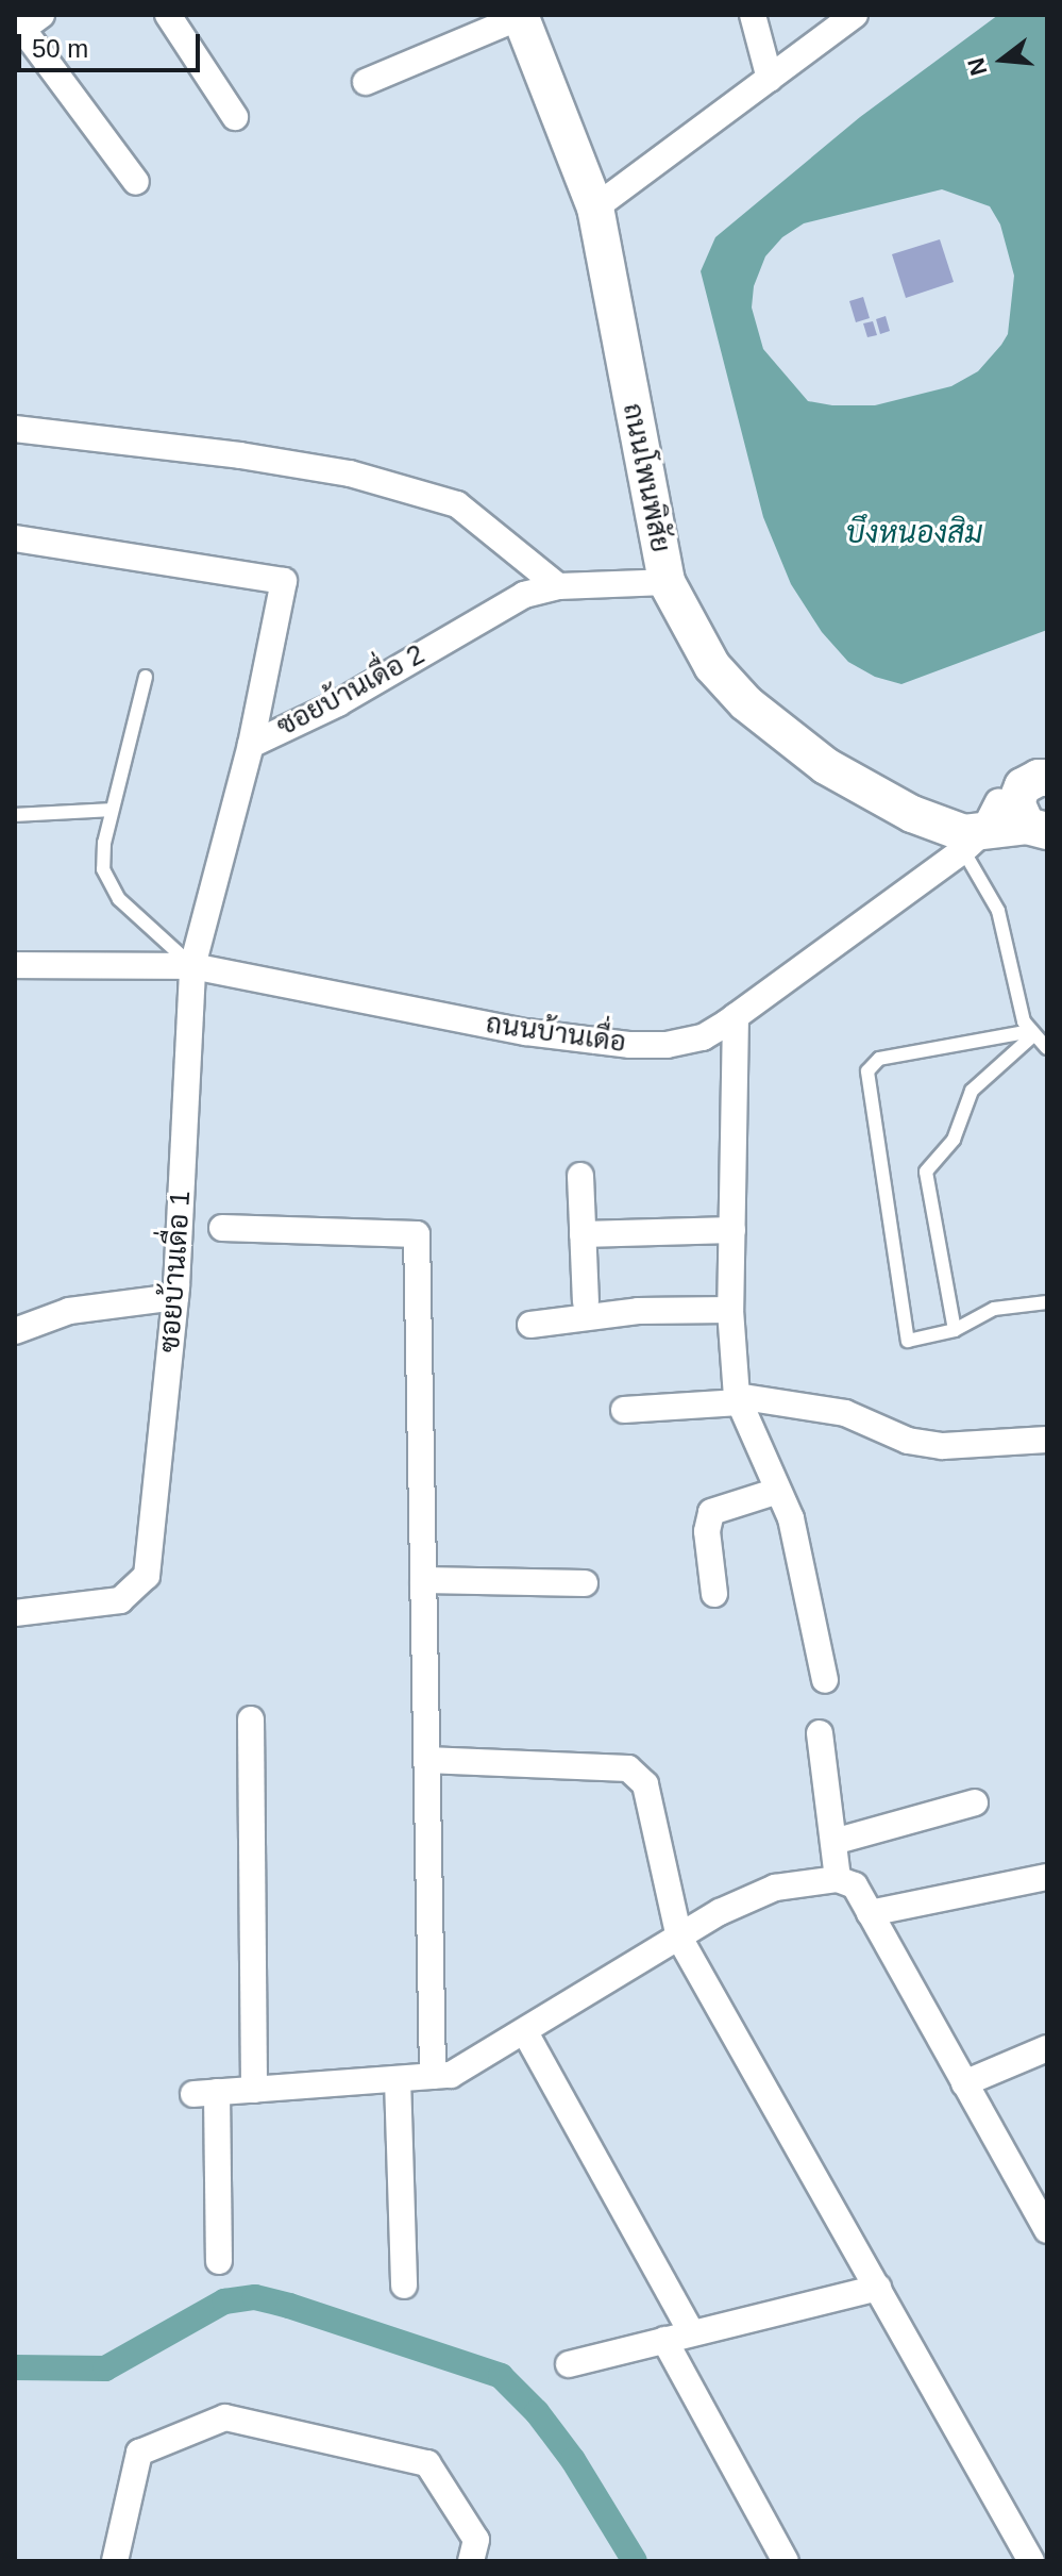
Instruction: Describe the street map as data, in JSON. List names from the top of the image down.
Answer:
{
  "streets": {
    "street": [
      "ถนนโพนพิสัย",
      "ซอยบ้านเดื่อ 2",
      "ถนนบ้านเดื่อ",
      "ซอยบ้านเดื่อ 1"
    ]
  },
  "crossings": [
    ["ถนนโพนพิสัย", "ซอยบ้านเดื่อ 2"],
    ["ถนนโพนพิสัย", "ถนนบ้านเดื่อ"],
    ["ซอยบ้านเดื่อ 2", "ถนนบ้านเดื่อ"],
    ["ซอยบ้านเดื่อ 2", "ซอยบ้านเดื่อ 1"],
    ["ถนนบ้านเดื่อ", "ซอยบ้านเดื่อ 1"]
  ],
  "water": ["บึงหนองสิม"],
  "scale_bar": "50 m",
  "north": "left"
}
